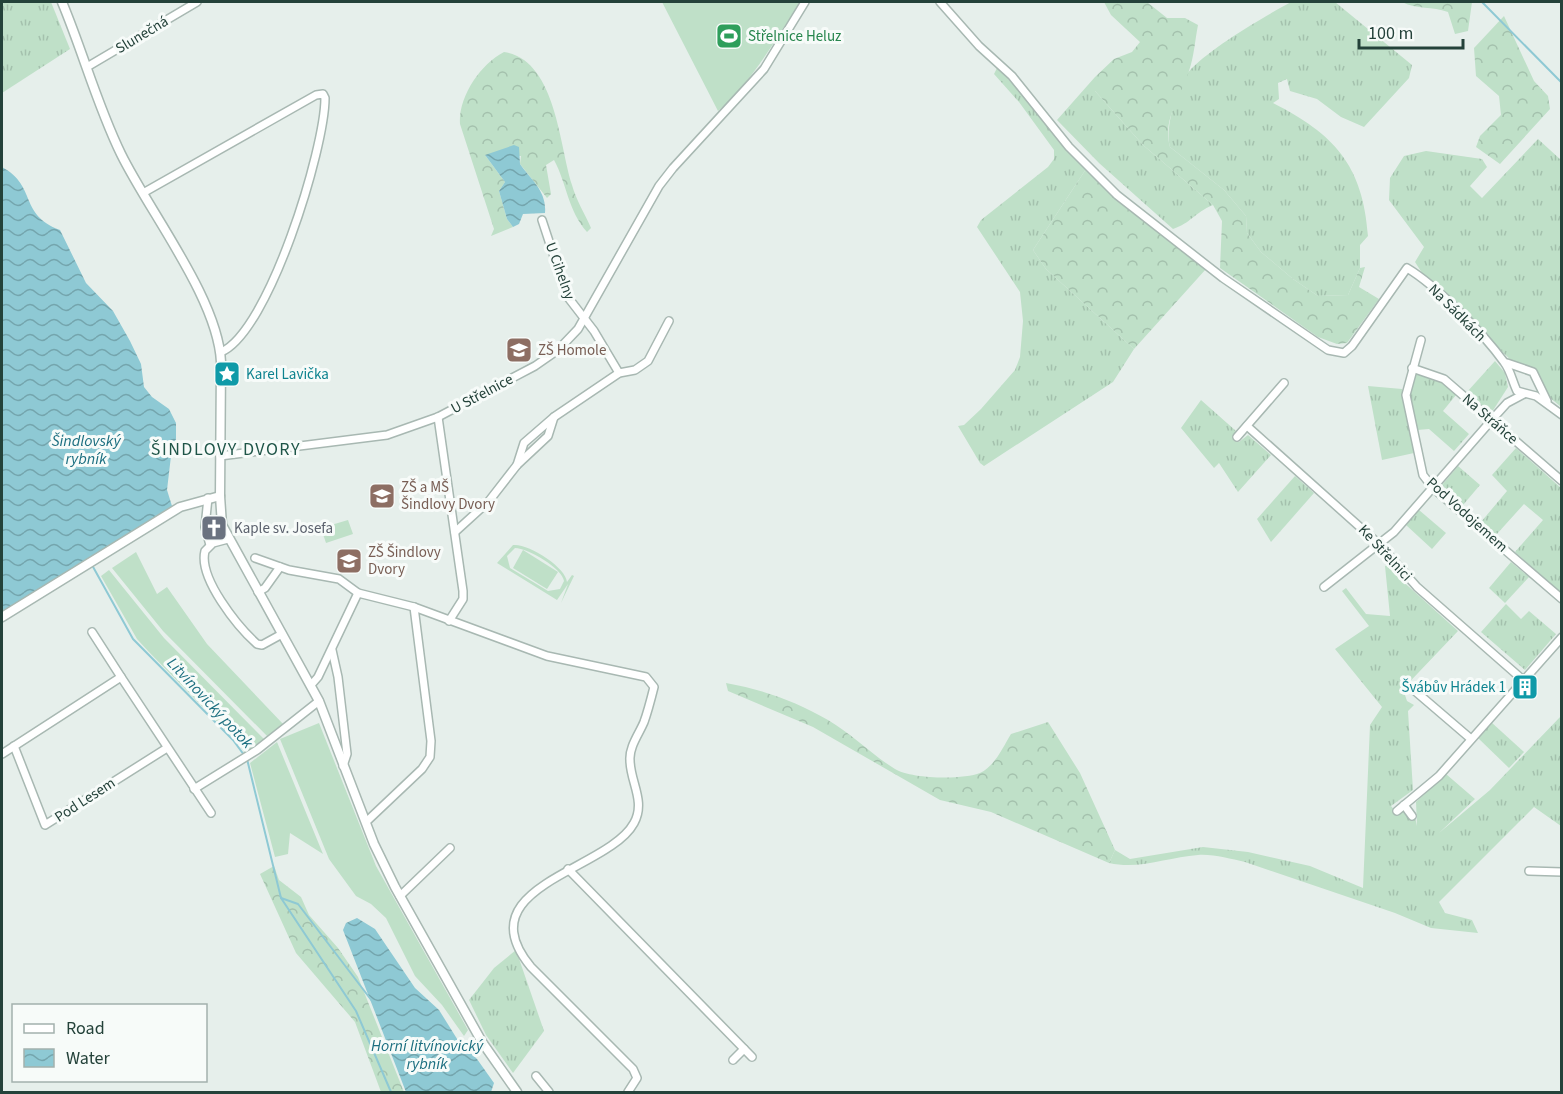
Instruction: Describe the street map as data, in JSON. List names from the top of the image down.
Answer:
{
  "streets": {
    "street": [
      "Slunečná",
      "U Cihelny",
      "Na Sádkách",
      "U Střelnice",
      "Na Stráňce",
      "Pod Vodojemem",
      "Ke Střelnici",
      "Pod Lesem"
    ]
  },
  "crossings": [
    ["U Cihelny", "U Střelnice"],
    ["Na Stráňce", "Pod Vodojemem"]
  ],
  "districts": ["ŠINDLOVY DVORY"],
  "water": ["Šindlovský rybník", "Litvínovický potok", "Horní litvínovický rybník"],
  "places": {
    "sports": ["Střelnice Heluz"],
    "school or university": ["ZŠ Homole", "ZŠ a MŠ Šindlovy Dvory", "ZŠ Šindlovy Dvory"],
    "place": ["Karel Lavička"],
    "church": ["Kaple sv. Josefa"],
    "building": ["Švábův Hrádek 1"]
  },
  "legend": ["Road", "Water"],
  "scale_bar": "100 m"
}
